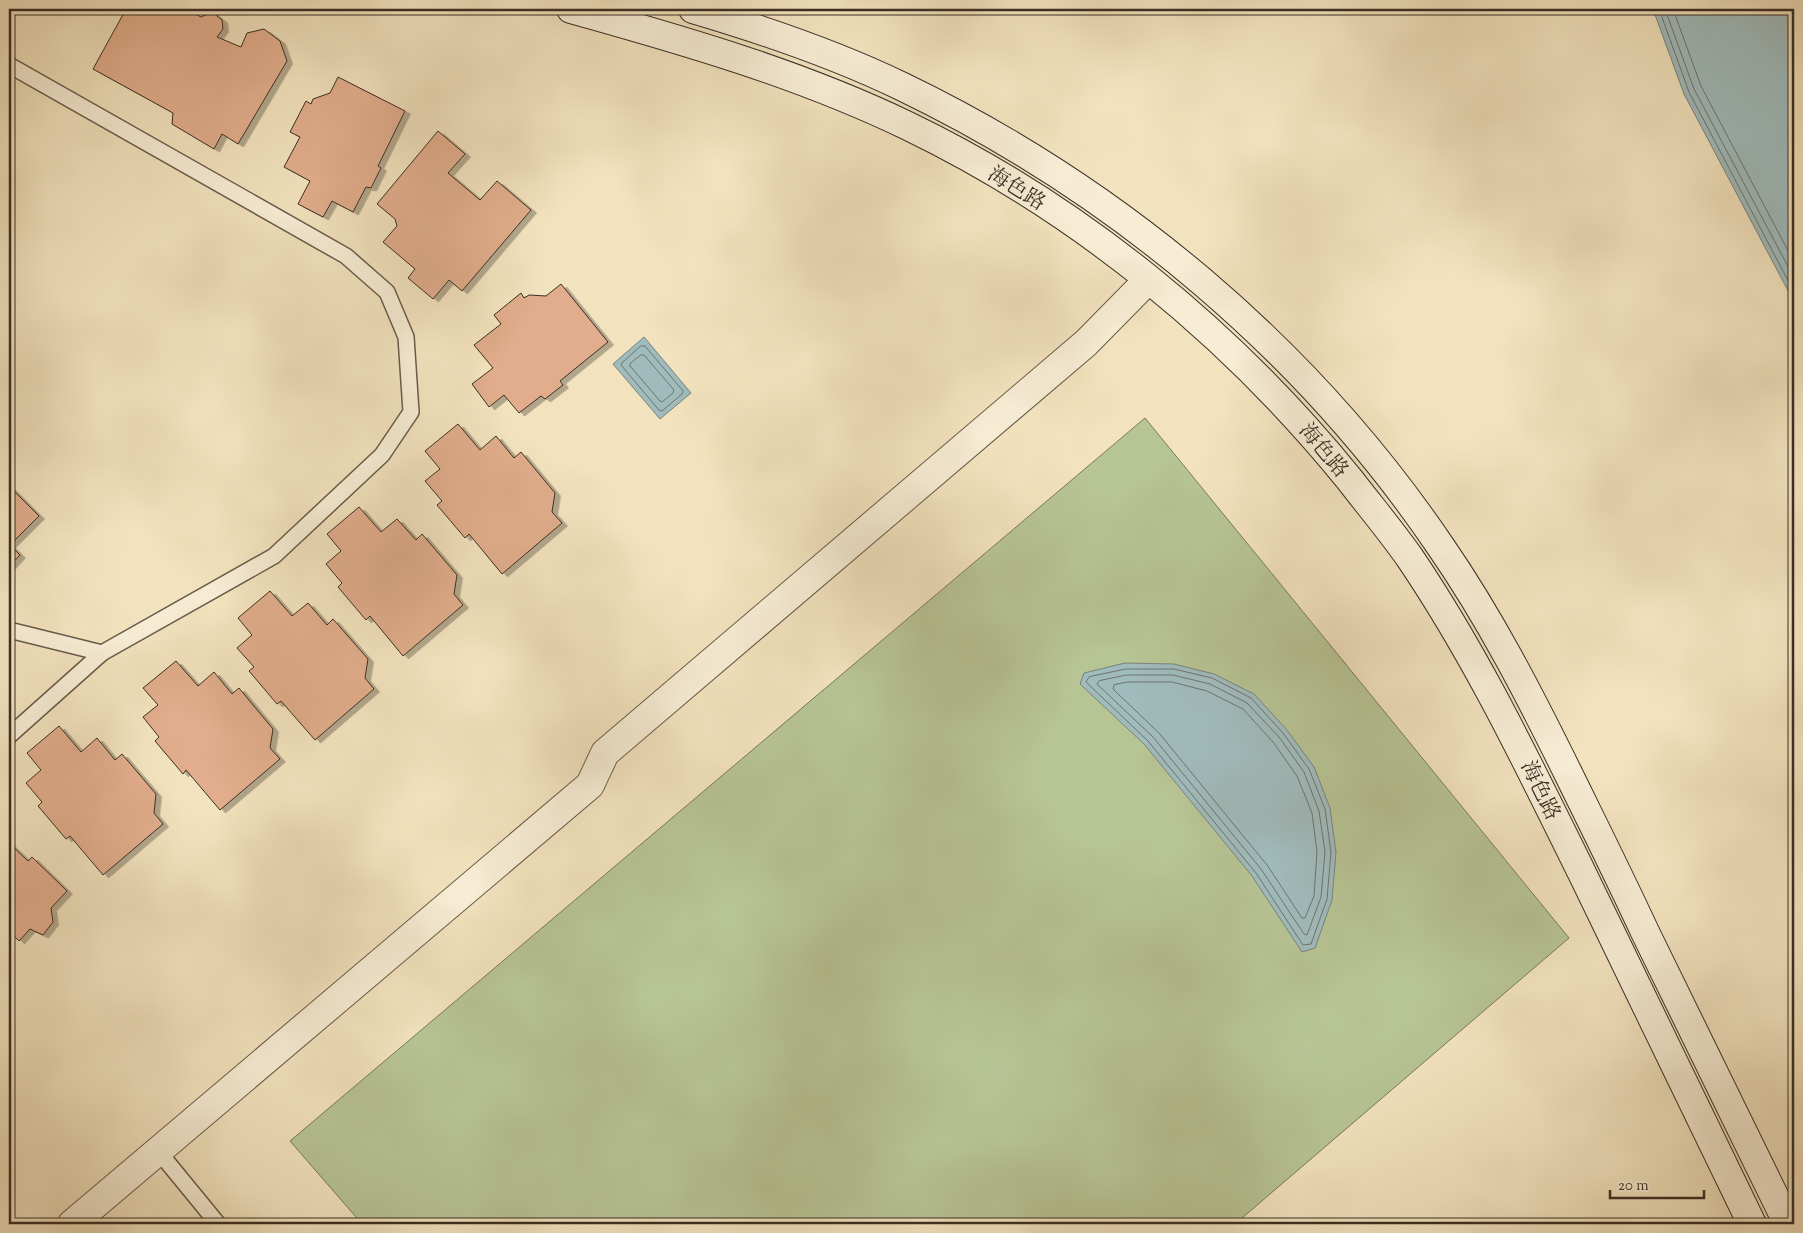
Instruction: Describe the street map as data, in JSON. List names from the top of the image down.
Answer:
{
  "streets": {
    "street": ["海色路"]
  },
  "scale_bar": "20 m"
}
